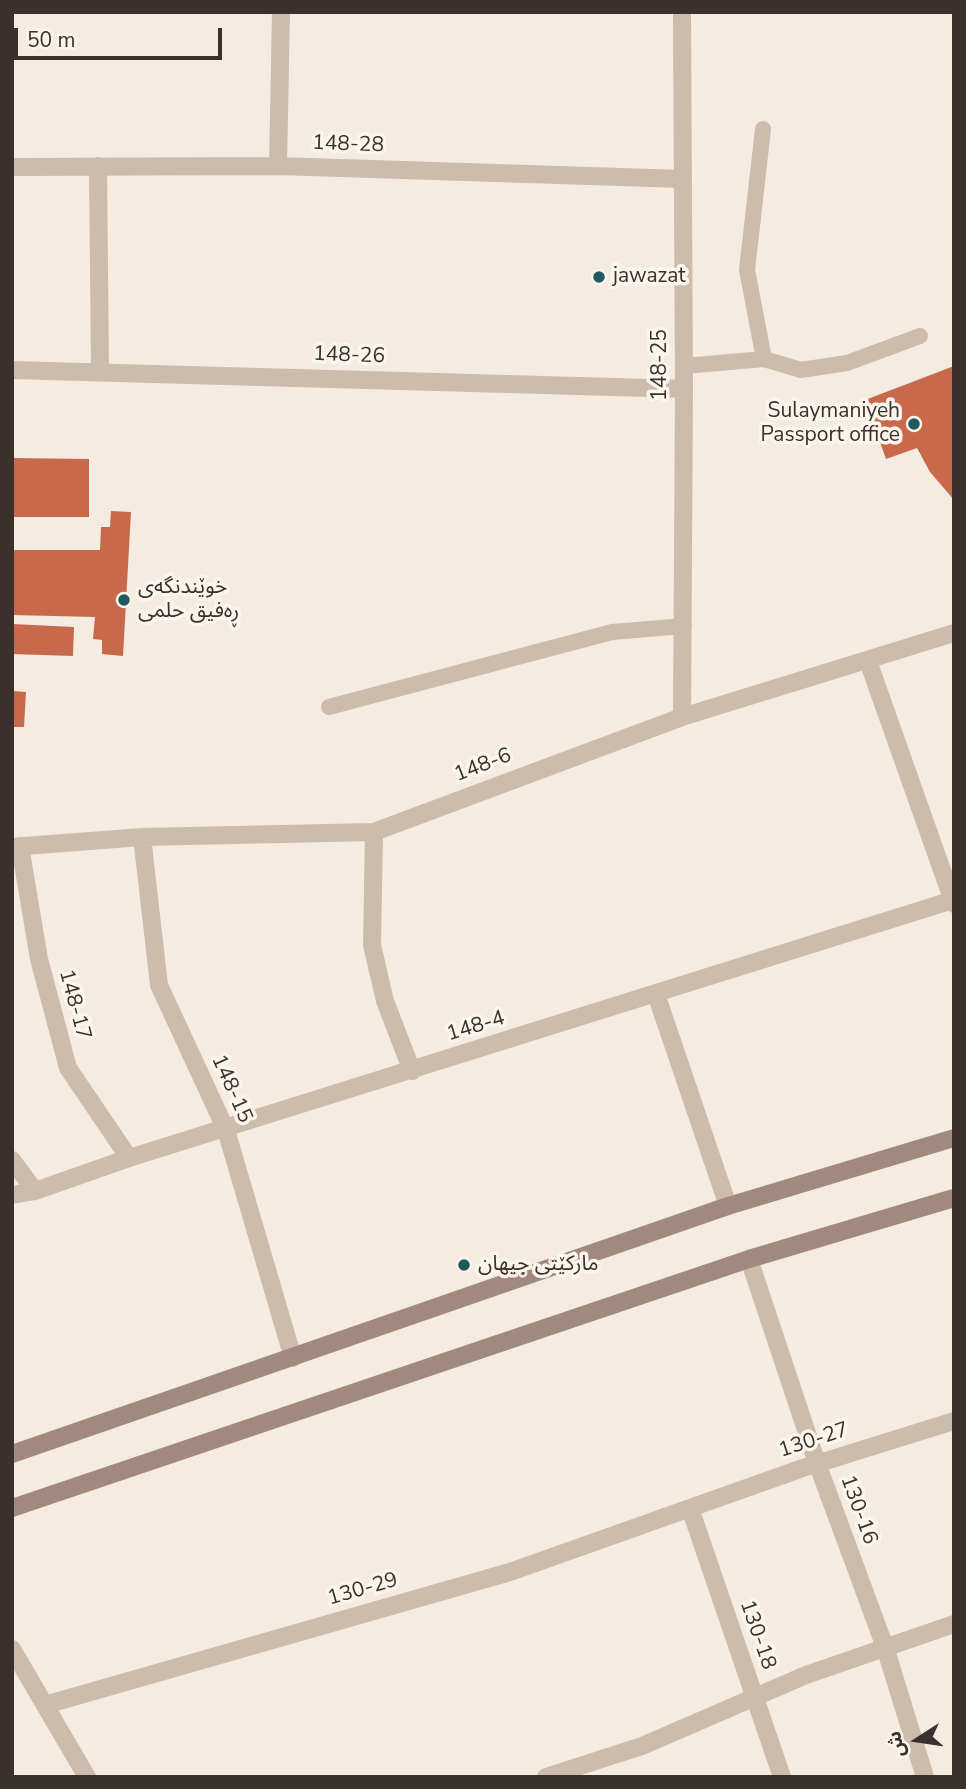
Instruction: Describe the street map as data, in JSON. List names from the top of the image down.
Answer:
{
  "streets": {
    "street": [
      "148-28",
      "148-26",
      "148-25",
      "148-6",
      "148-17",
      "148-4",
      "148-15",
      "130-27",
      "130-16",
      "130-29",
      "130-18"
    ]
  },
  "crossings": [
    ["148-28", "148-25"],
    ["148-26", "148-25"],
    ["148-25", "148-6"],
    ["148-6", "148-17"],
    ["148-6", "148-15"],
    ["148-17", "148-4"],
    ["148-4", "148-15"],
    ["130-27", "130-16"],
    ["130-27", "130-29"],
    ["130-27", "130-18"],
    ["130-29", "130-18"]
  ],
  "places": [
    "jawazat",
    "Sulaymaniyeh Passport office",
    "خوێندنگەی ڕەفیق حلمی",
    "ماركێتی جیھان"
  ],
  "scale_bar": "50 m",
  "north": "left"
}
